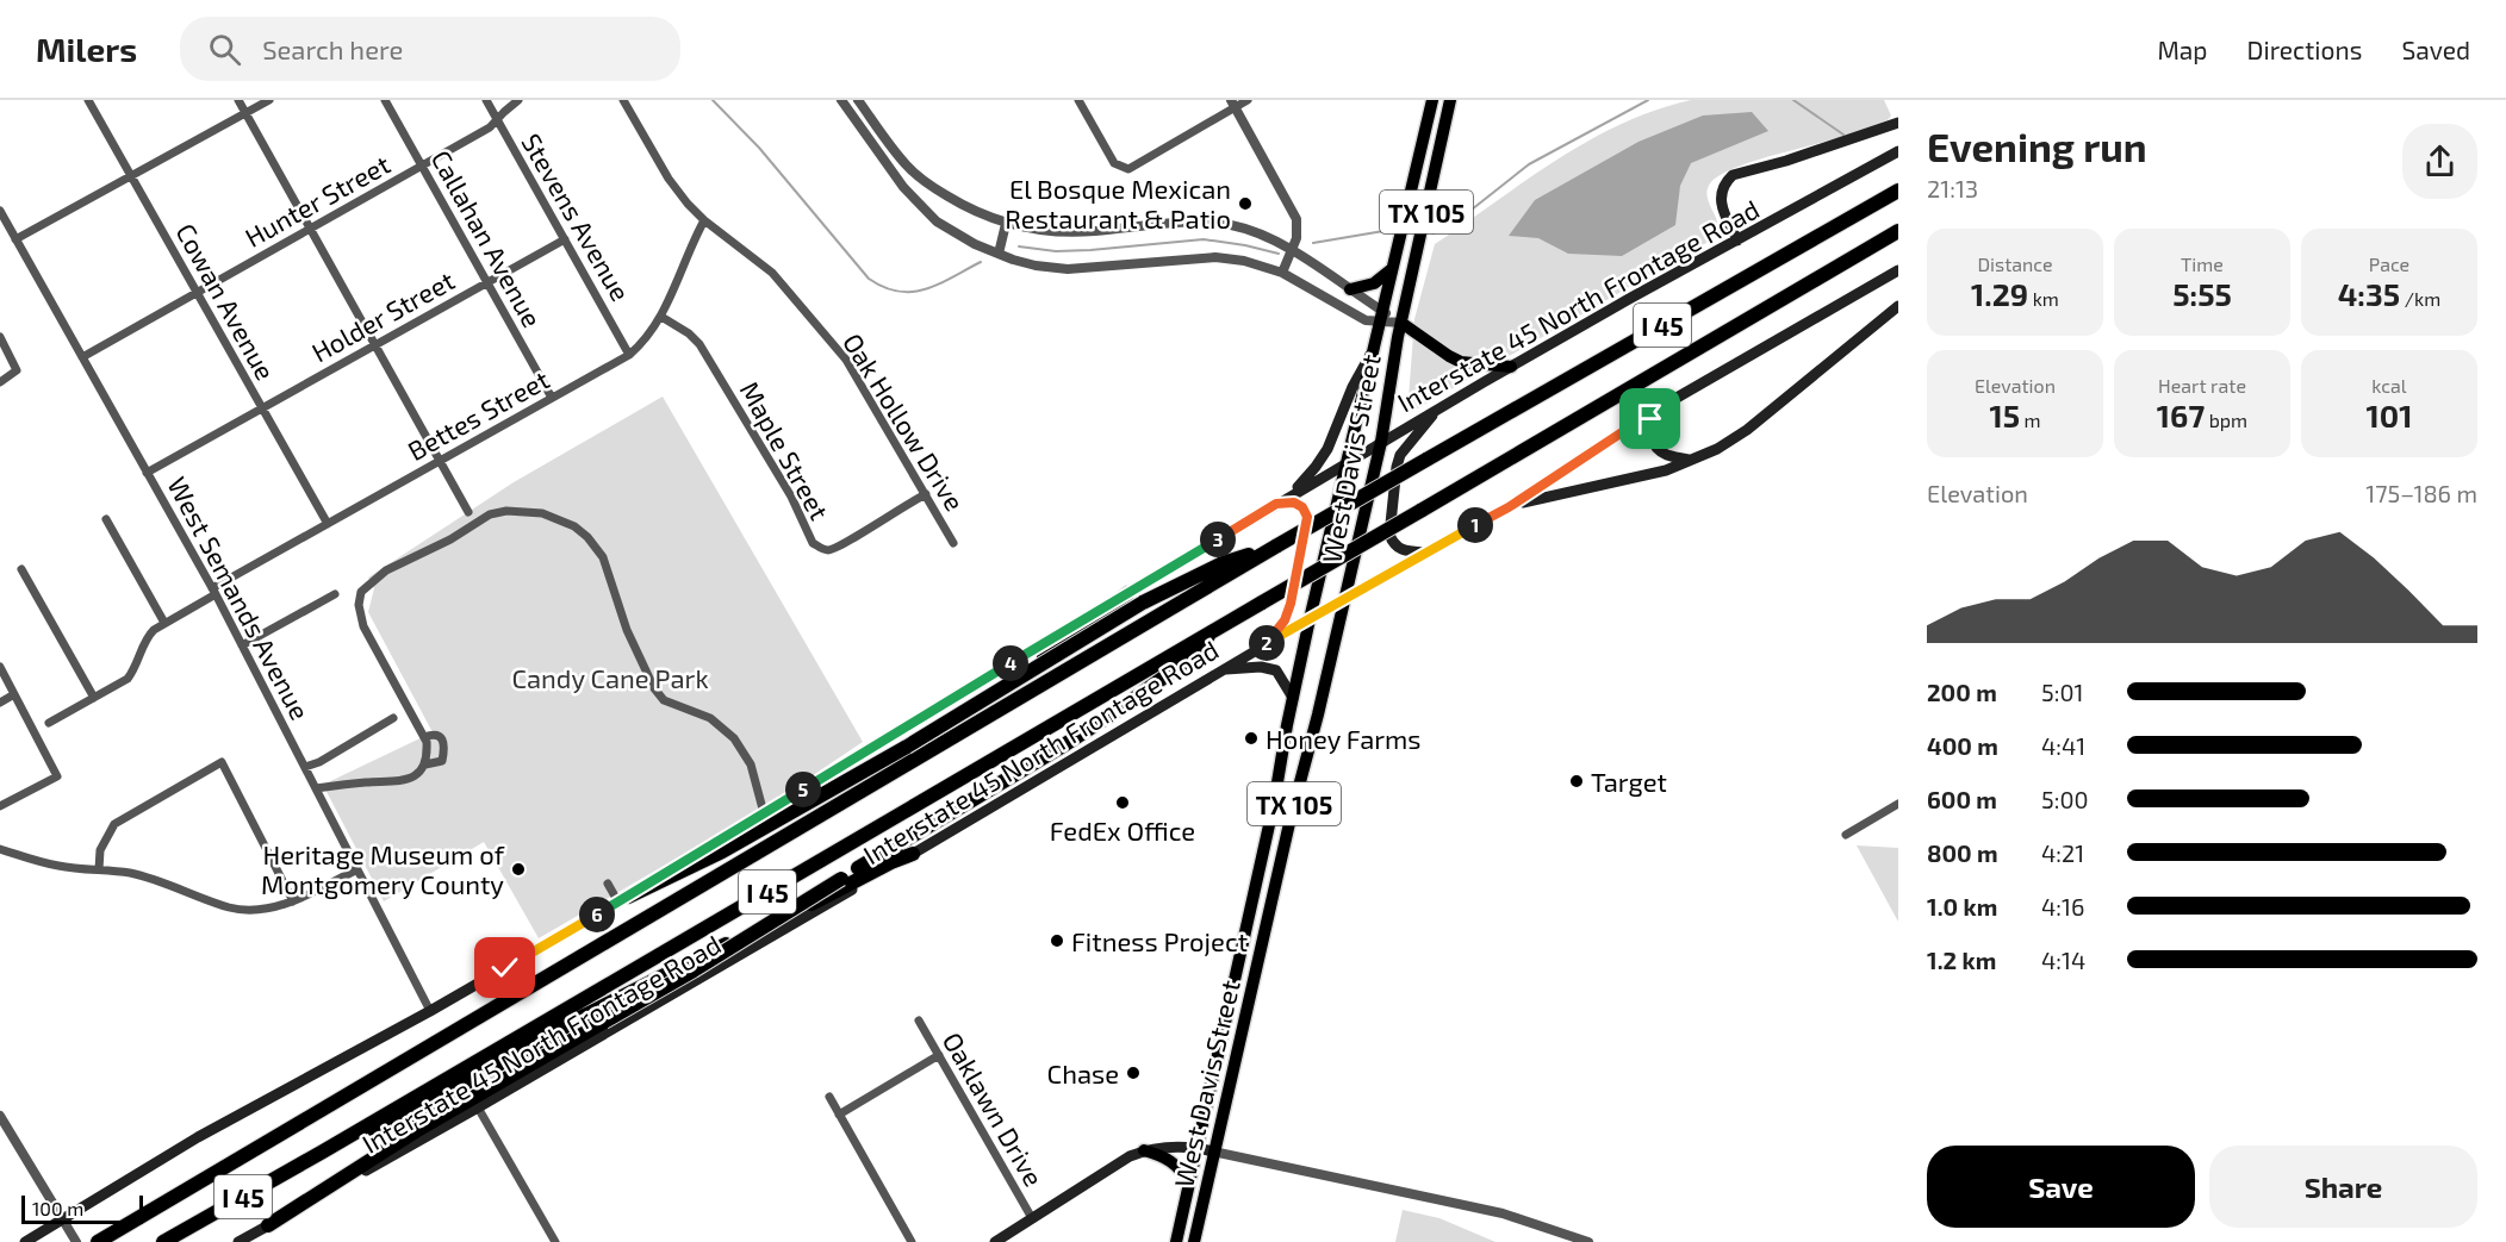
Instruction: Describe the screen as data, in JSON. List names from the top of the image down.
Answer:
{
  "streets": {
    "highway": ["I 45"],
    "main road": ["TX 105", "Interstate 45 North Frontage Road", "West Davis Street"],
    "street": [
      "Hunter Street",
      "Stevens Avenue",
      "Callahan Avenue",
      "Cowan Avenue",
      "Holder Street",
      "Bettes Street",
      "Oak Hollow Drive",
      "Maple Street",
      "West Semands Avenue",
      "Oaklawn Drive"
    ]
  },
  "crossings": [
    ["Hunter Street", "Stevens Avenue"],
    ["Hunter Street", "Callahan Avenue"],
    ["Hunter Street", "Cowan Avenue"],
    ["Hunter Street", "West Semands Avenue"],
    ["Stevens Avenue", "Holder Street"],
    ["Stevens Avenue", "Bettes Street"],
    ["Callahan Avenue", "Holder Street"],
    ["Callahan Avenue", "Bettes Street"],
    ["Cowan Avenue", "Holder Street"],
    ["Cowan Avenue", "Bettes Street"],
    ["Interstate 45 North Frontage Road", "West Davis Street"],
    ["Interstate 45 North Frontage Road", "West Semands Avenue"],
    ["Holder Street", "West Semands Avenue"],
    ["Bettes Street", "Oak Hollow Drive"],
    ["Bettes Street", "Maple Street"],
    ["Bettes Street", "West Semands Avenue"],
    ["Oak Hollow Drive", "Maple Street"]
  ],
  "parks": ["Candy Cane Park"],
  "places": [
    "El Bosque Mexican Restaurant & Patio",
    "Honey Farms",
    "Target",
    "FedEx Office",
    "Heritage Museum of Montgomery County",
    "Fitness Project",
    "Chase"
  ],
  "scale_bar": "100 m",
  "page": {
    "header": "Milers",
    "search": "Search here",
    "nav": ["Map", "Directions", "Saved"],
    "heading": ["Evening run", "21:13"],
    "stats": [
      ["Distance", "1.29 km"],
      ["Time", "5:55"],
      ["Pace", "4:35 /km"],
      ["Elevation", "15 m"],
      ["Heart rate", "167 bpm"],
      ["kcal", "101"]
    ],
    "chart": ["Elevation", "175–186 m"],
    "pins": [
      "1",
      "3",
      "2",
      "4",
      "5",
      "6"
    ],
    "list": [
      {
        "name": "200 m",
        "note": "5:01"
      },
      {
        "name": "400 m",
        "note": "4:41"
      },
      {
        "name": "600 m",
        "note": "5:00"
      },
      {
        "name": "800 m",
        "note": "4:21"
      },
      {
        "name": "1.0 km",
        "note": "4:16"
      },
      {
        "name": "1.2 km",
        "note": "4:14"
      }
    ],
    "buttons": ["Save", "Share"],
    "scale": "100 m"
  }
}
